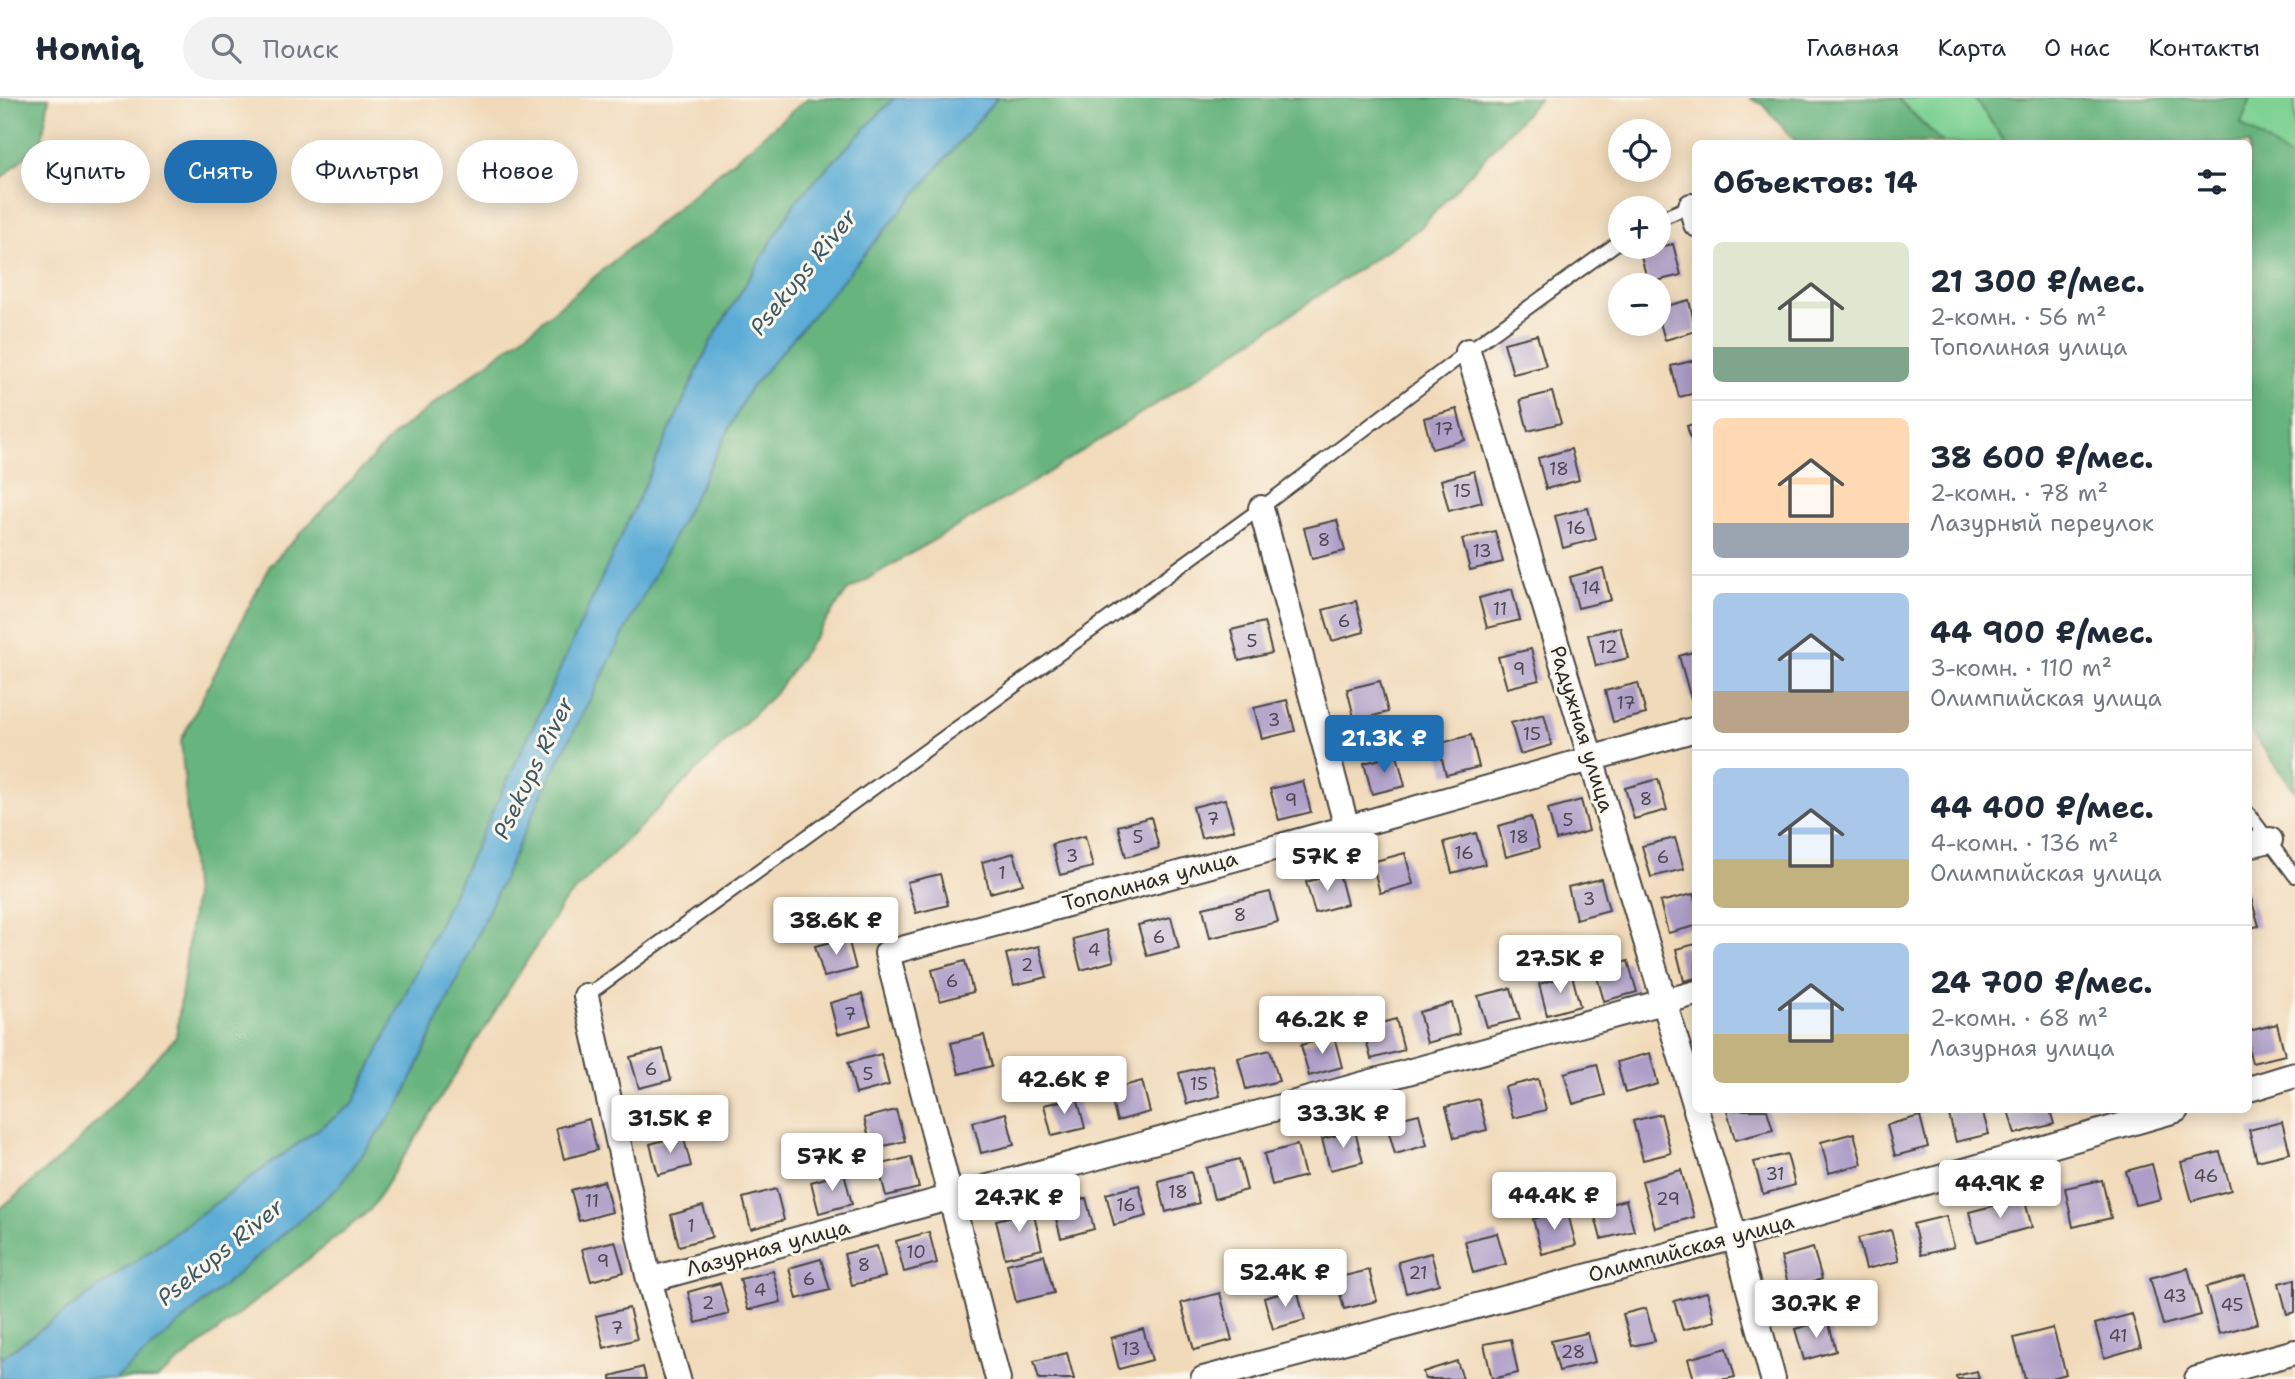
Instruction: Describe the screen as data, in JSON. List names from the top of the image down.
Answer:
{
  "streets": {
    "street": [
      "Радужная улица",
      "Тополиная улица",
      "Лазурная улица",
      "Олимпийская улица"
    ]
  },
  "crossings": [
    ["Радужная улица", "Тополиная улица"],
    ["Радужная улица", "Лазурная улица"],
    ["Радужная улица", "Олимпийская улица"],
    ["Тополиная улица", "Лазурная улица"]
  ],
  "water": ["Psekups River"],
  "house_numbers": [
    "17",
    "18",
    "15",
    "16",
    "8",
    "13",
    "14",
    "11",
    "6",
    "5",
    "12",
    "9",
    "17",
    "3",
    "15",
    "8",
    "9",
    "7",
    "5",
    "5",
    "18",
    "16",
    "3",
    "6",
    "1",
    "3",
    "8",
    "6",
    "4",
    "2",
    "6",
    "7",
    "6",
    "5",
    "15",
    "31",
    "46",
    "18",
    "29",
    "11",
    "16",
    "1",
    "10",
    "9",
    "8",
    "21",
    "6",
    "4",
    "43",
    "2",
    "45",
    "7",
    "41",
    "13",
    "28"
  ],
  "page": {
    "header": "Homiq",
    "search": "Поиск",
    "nav": [
      "Главная",
      "Карта",
      "О нас",
      "Контакты"
    ],
    "map_buttons": ["+", "−"],
    "chip": [
      "Купить",
      "Снять",
      "Фильтры",
      "Новое"
    ],
    "heading": "Объектов: 14",
    "list": [
      {
        "name": "21 300 ₽/мес.",
        "note": "2-комн. · 56 m² · Тополиная улица"
      },
      {
        "name": "38 600 ₽/мес.",
        "note": "2-комн. · 78 m² · Лазурный переулок"
      },
      {
        "name": "44 900 ₽/мес.",
        "note": "3-комн. · 110 m² · Олимпийская улица"
      },
      {
        "name": "44 400 ₽/мес.",
        "note": "4-комн. · 136 m² · Олимпийская улица"
      },
      {
        "name": "24 700 ₽/мес.",
        "note": "2-комн. · 68 m² · Лазурная улица"
      }
    ],
    "price": [
      "21.3K ₽",
      "57K ₽",
      "38.6K ₽",
      "27.5K ₽",
      "46.2K ₽",
      "42.6K ₽",
      "33.3K ₽",
      "31.5K ₽",
      "57K ₽",
      "44.9K ₽",
      "44.4K ₽",
      "24.7K ₽",
      "52.4K ₽",
      "30.7K ₽"
    ]
  }
}
